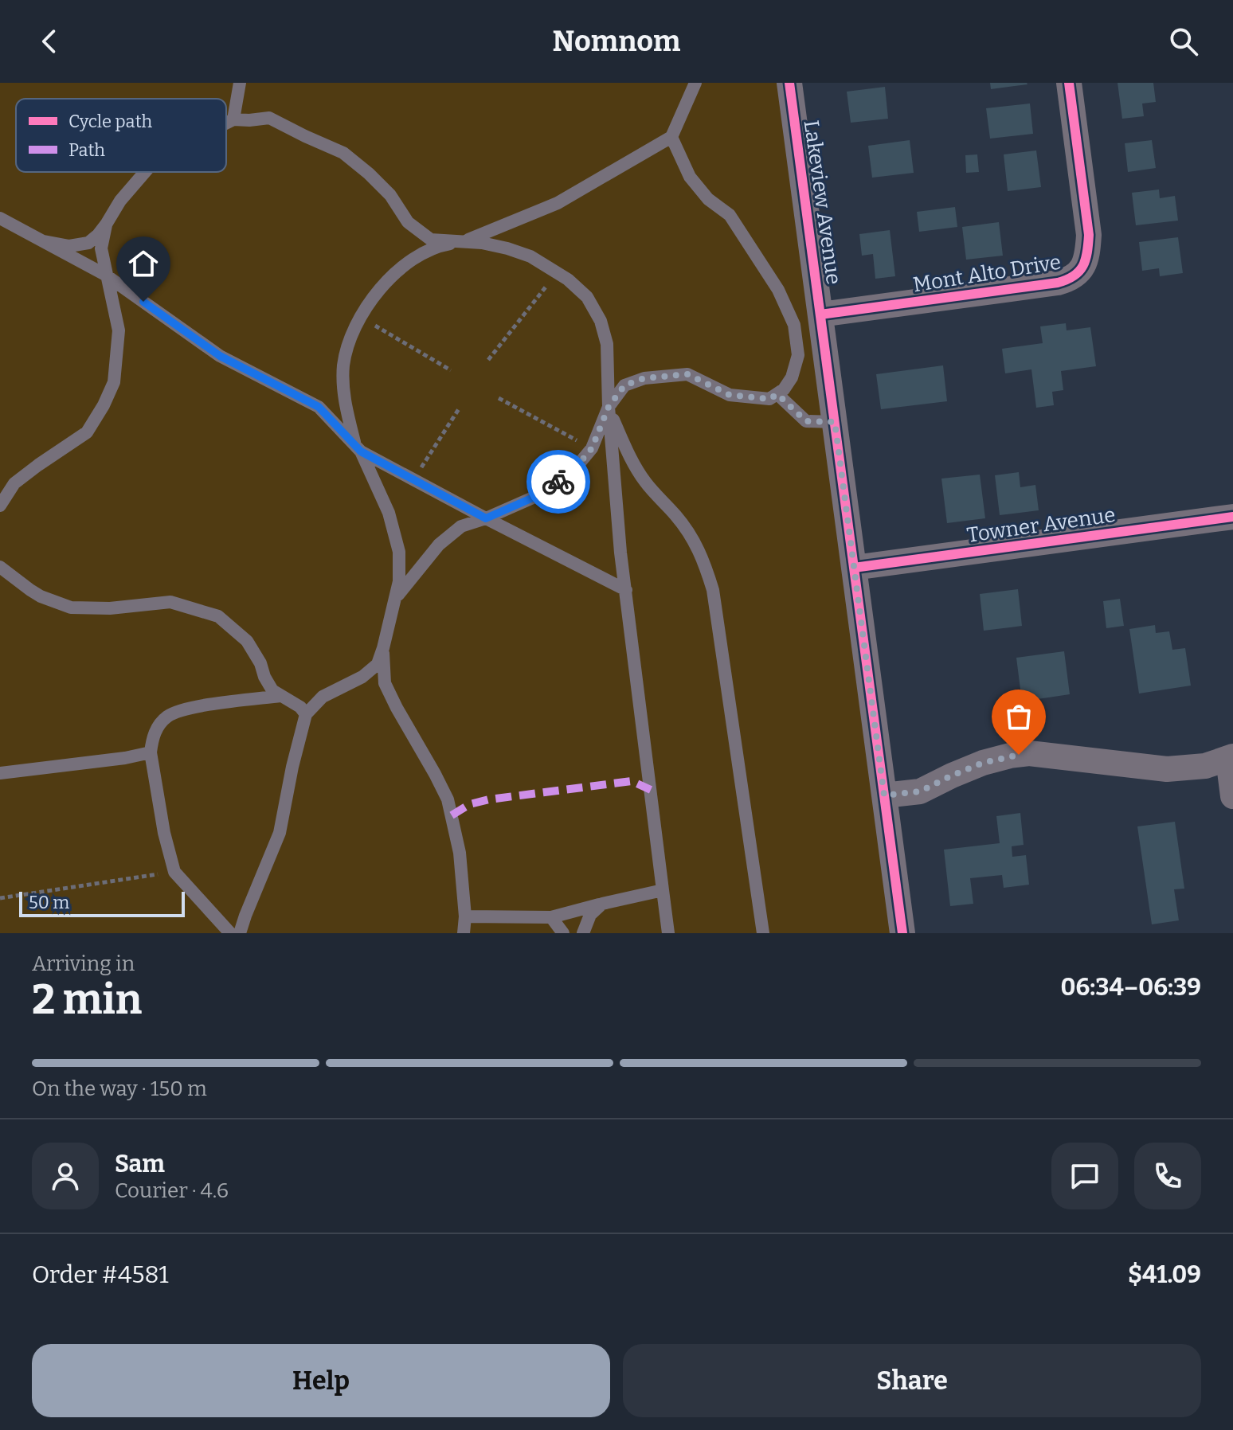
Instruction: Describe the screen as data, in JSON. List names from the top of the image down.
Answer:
{
  "streets": {
    "street": ["Lakeview Avenue", "Mont Alto Drive", "Towner Avenue"]
  },
  "crossings": [
    ["Lakeview Avenue", "Mont Alto Drive"],
    ["Lakeview Avenue", "Towner Avenue"]
  ],
  "legend": ["Cycle path", "Path"],
  "scale_bar": "50 m",
  "page": {
    "header": "Nomnom",
    "scale": "50 m",
    "heading": ["2 min", "Arriving in", "06:34–06:39"],
    "panel": [
      "Sam",
      "Courier · 4.6",
      "Order #4581",
      "$41.09"
    ],
    "bar": "On the way · 150 m",
    "buttons": ["Help", "Share"]
  }
}
